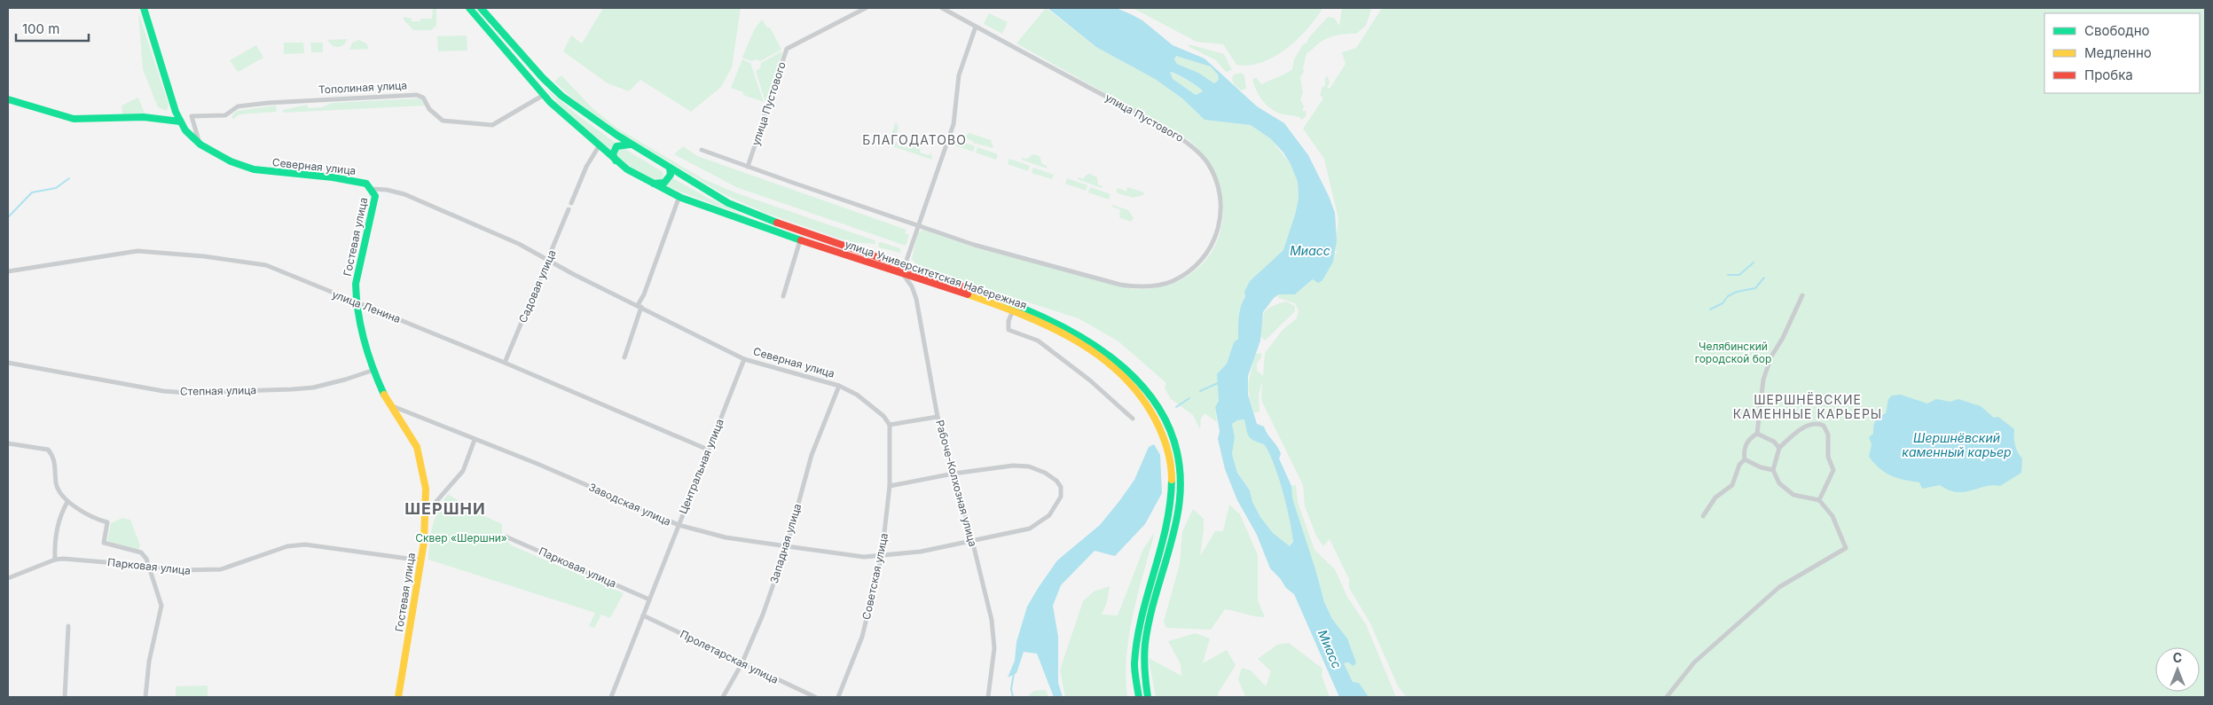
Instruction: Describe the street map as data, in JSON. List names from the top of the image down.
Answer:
{
  "streets": {
    "main road": ["Северная улица", "Гостевая улица", "улица Университетская Набережная"],
    "street": [
      "Тополиная улица",
      "улица Пустового",
      "Садовая улица",
      "улица Ленина",
      "Степная улица",
      "Центральная улица",
      "Рабоче-Колхозная улица",
      "Заводская улица",
      "Западная улица",
      "Парковая улица",
      "Советская улица",
      "Пролетарская улица"
    ]
  },
  "crossings": [
    ["Тополиная улица", "Северная улица"],
    ["Тополиная улица", "улица Университетская Набережная"],
    ["Северная улица", "Гостевая улица"],
    ["Северная улица", "Садовая улица"],
    ["Северная улица", "Центральная улица"],
    ["Северная улица", "Западная улица"],
    ["Северная улица", "Советская улица"],
    ["Гостевая улица", "улица Ленина"],
    ["Гостевая улица", "Степная улица"],
    ["Гостевая улица", "Заводская улица"],
    ["Гостевая улица", "Парковая улица"],
    ["улица Университетская Набережная", "Рабоче-Колхозная улица"],
    ["Садовая улица", "улица Ленина"],
    ["улица Ленина", "Центральная улица"],
    ["Центральная улица", "Заводская улица"],
    ["Центральная улица", "Парковая улица"],
    ["Центральная улица", "Пролетарская улица"],
    ["Рабоче-Колхозная улица", "Заводская улица"],
    ["Заводская улица", "Западная улица"],
    ["Заводская улица", "Советская улица"],
    ["Западная улица", "Пролетарская улица"]
  ],
  "districts": ["БЛАГОДАТОВО", "ШЕРШНЁВСКИЕ КАМЕННЫЕ КАРЬЕРЫ", "ШЕРШНИ"],
  "water": ["Миасс", "Шершнёвский каменный карьер"],
  "parks": ["Челябинский городской бор", "Сквер «Шершни»"],
  "legend": ["Свободно", "Медленно", "Пробка"],
  "scale_bar": "100 m",
  "north": "top"
}
